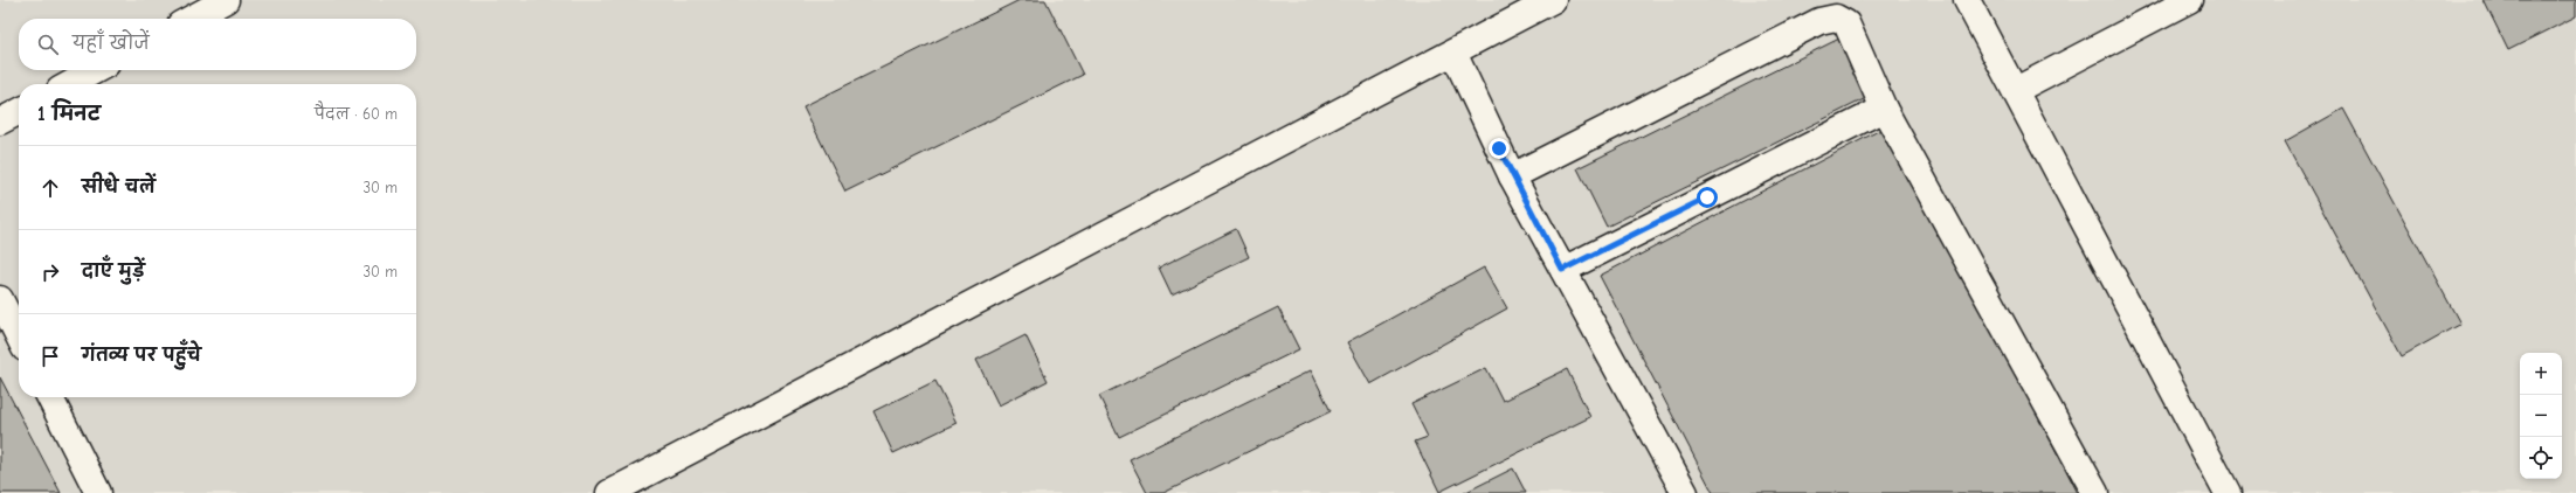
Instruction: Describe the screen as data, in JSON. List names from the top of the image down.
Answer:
{
  "page": {
    "search": "यहाँ खोजें",
    "heading": ["1 मिनट", "पैदल · 60 m"],
    "list": [
      ["सीधे चलें", "30 m"],
      ["दाएँ मुड़ें", "30 m"],
      "गंतव्य पर पहुँचे"
    ],
    "map_buttons": ["+", "−"]
  }
}
